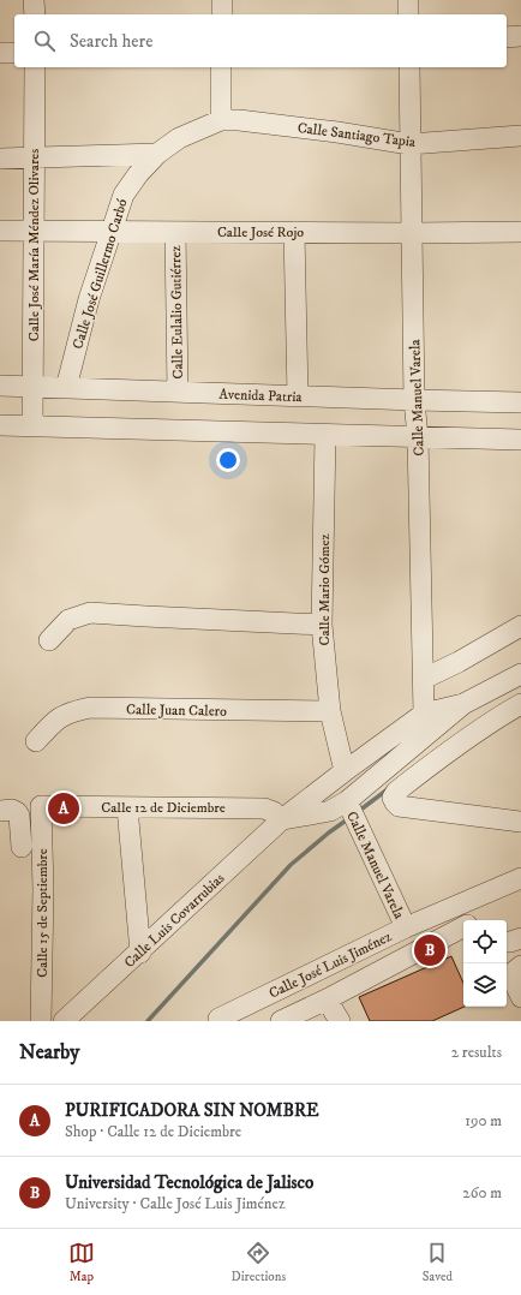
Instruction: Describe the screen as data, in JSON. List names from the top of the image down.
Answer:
{
  "streets": {
    "street": [
      "Calle Santiago Tapia",
      "Calle José Rojo",
      "Calle José María Méndez Olivares",
      "Calle José Guillermo Carbó",
      "Calle Eulalio Gutiérrez",
      "Avenida Patria",
      "Calle Manuel Varela",
      "Calle Mario Gómez",
      "Calle Juan Calero",
      "Calle 12 de Diciembre",
      "Calle 15 de Septiembre",
      "Calle Luis Covarrubias",
      "Calle José Luis Jiménez"
    ]
  },
  "crossings": [
    ["Calle Santiago Tapia", "Calle José Guillermo Carbó"],
    ["Calle Santiago Tapia", "Calle Manuel Varela"],
    ["Calle José Rojo", "Calle José María Méndez Olivares"],
    ["Calle José Rojo", "Calle José Guillermo Carbó"],
    ["Calle José Rojo", "Calle Eulalio Gutiérrez"],
    ["Calle José Rojo", "Calle Manuel Varela"],
    ["Calle José María Méndez Olivares", "Avenida Patria"],
    ["Calle José Guillermo Carbó", "Avenida Patria"],
    ["Calle Eulalio Gutiérrez", "Avenida Patria"],
    ["Avenida Patria", "Calle Manuel Varela"],
    ["Calle Manuel Varela", "Calle Luis Covarrubias"],
    ["Calle Manuel Varela", "Calle José Luis Jiménez"],
    ["Calle Mario Gómez", "Calle Juan Calero"],
    ["Calle Mario Gómez", "Calle Luis Covarrubias"],
    ["Calle 12 de Diciembre", "Calle 15 de Septiembre"],
    ["Calle 12 de Diciembre", "Calle Luis Covarrubias"]
  ],
  "page": {
    "search": "Search here",
    "pins": ["A", "B"],
    "heading": ["Nearby", "2 results"],
    "list": [
      {
        "mark": "A",
        "name": "PURIFICADORA SIN NOMBRE",
        "note": "Shop · Calle 12 de Diciembre",
        "value": "190 m"
      },
      {
        "mark": "B",
        "name": "Universidad Tecnológica de Jalisco",
        "note": "University · Calle José Luis Jiménez",
        "value": "260 m"
      }
    ],
    "nav": ["Map", "Directions", "Saved"]
  }
}
